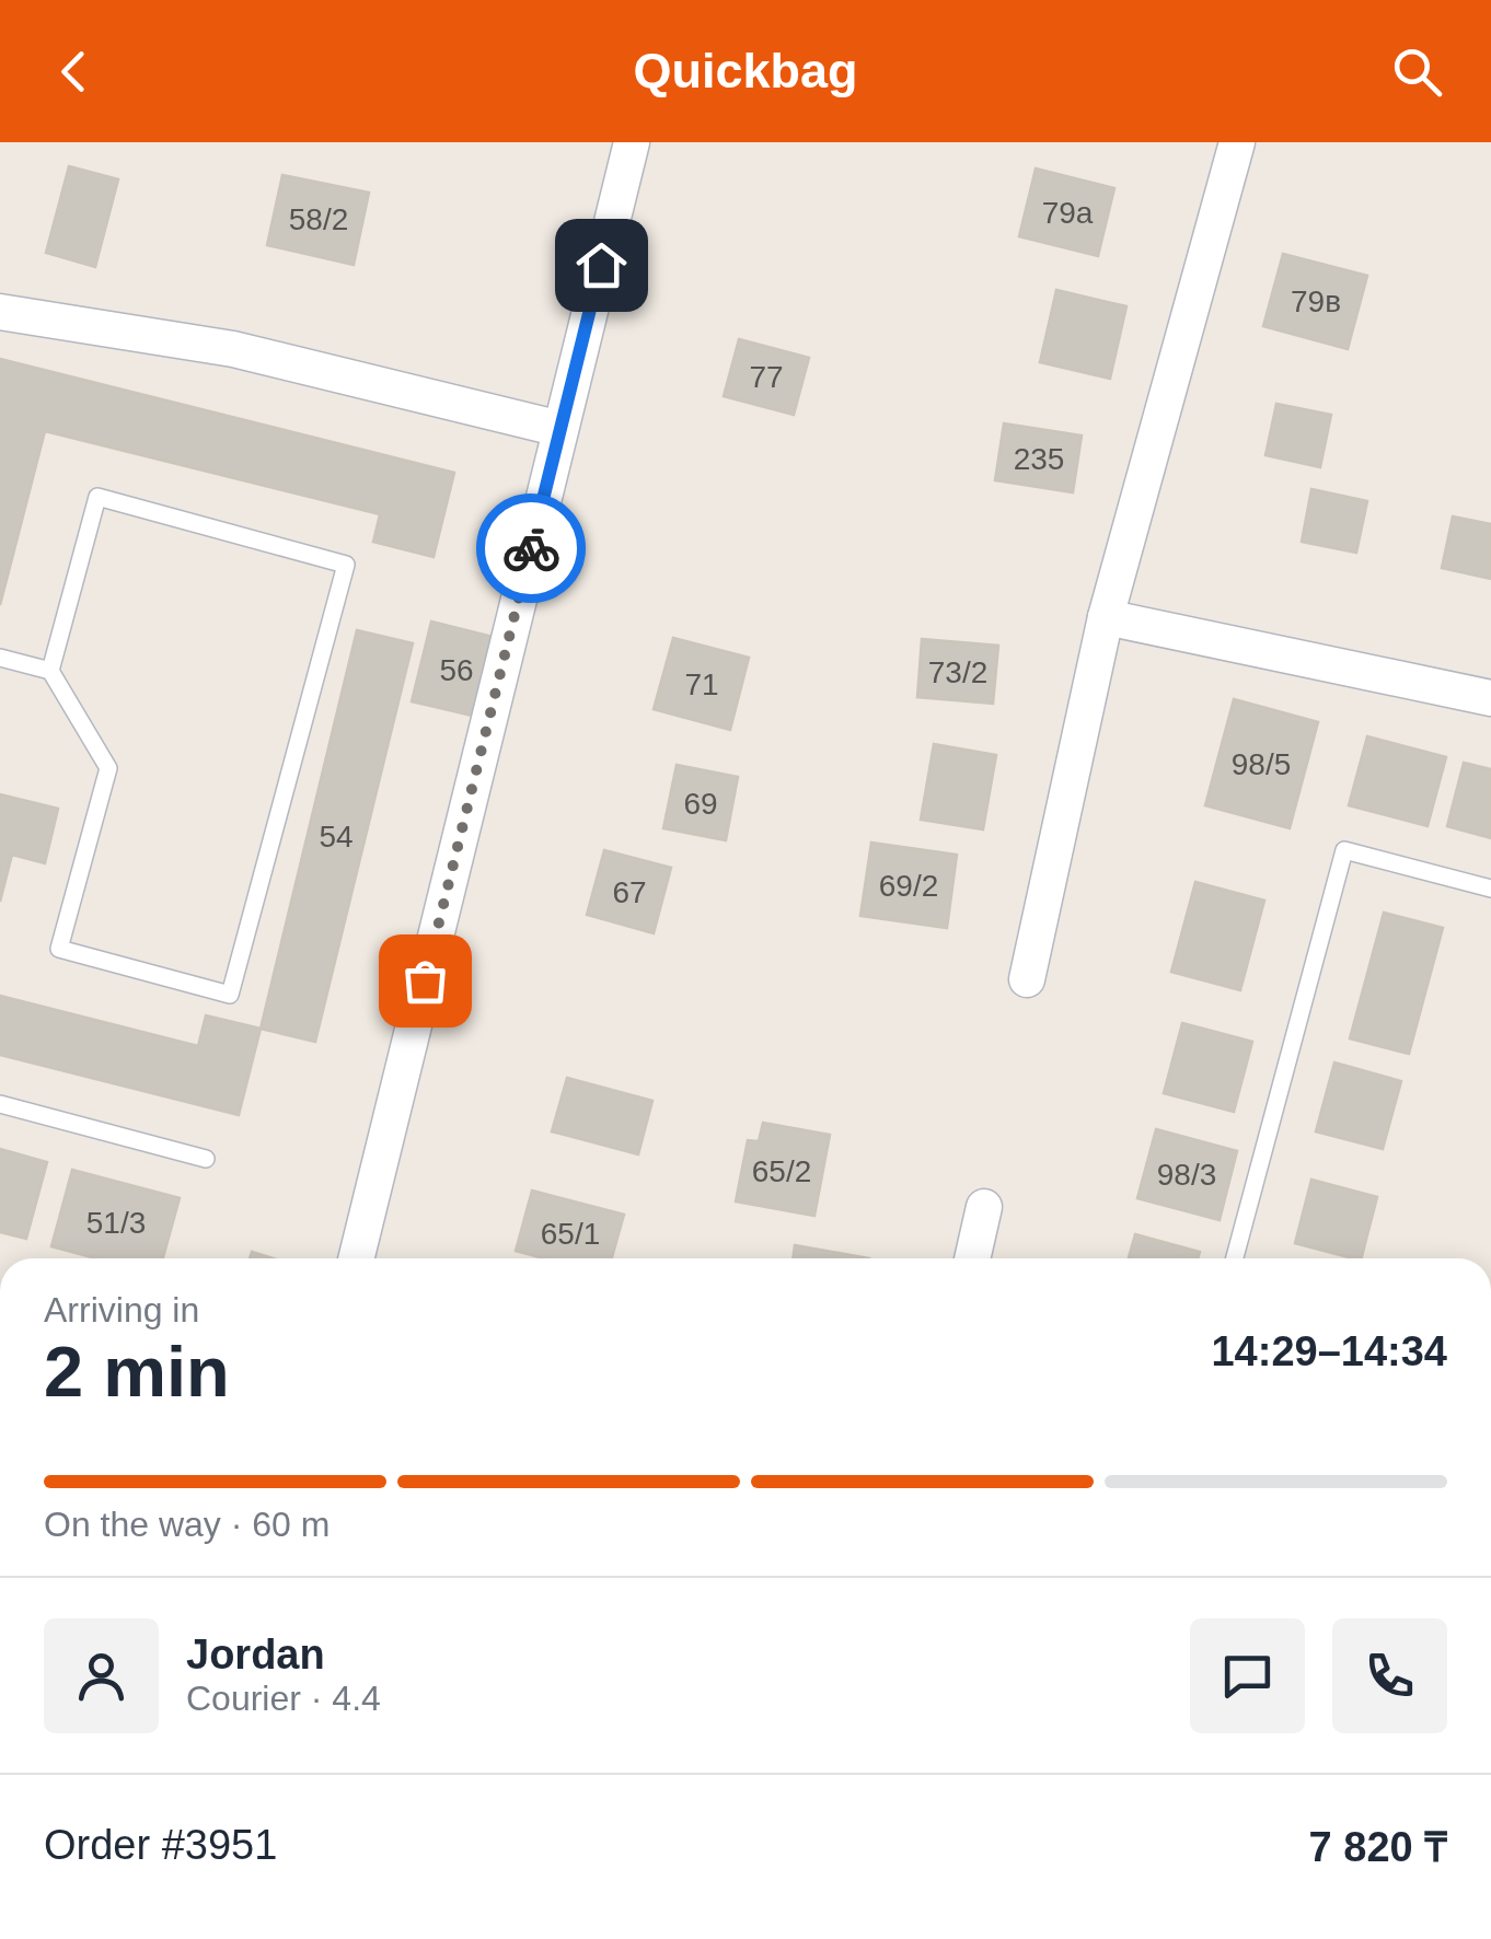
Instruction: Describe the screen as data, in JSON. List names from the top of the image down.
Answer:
{
  "house_numbers": [
    "79а",
    "58/2",
    "79в",
    "77",
    "235",
    "56",
    "73/2",
    "71",
    "98/5",
    "69",
    "54",
    "69/2",
    "67",
    "65/2",
    "98/3",
    "51/3",
    "65/1"
  ],
  "page": {
    "header": "Quickbag",
    "heading": ["2 min", "Arriving in", "14:29–14:34"],
    "panel": [
      "Jordan",
      "Courier · 4.4",
      "Order #3951",
      "7 820 ₸"
    ],
    "bar": "On the way · 60 m"
  }
}
